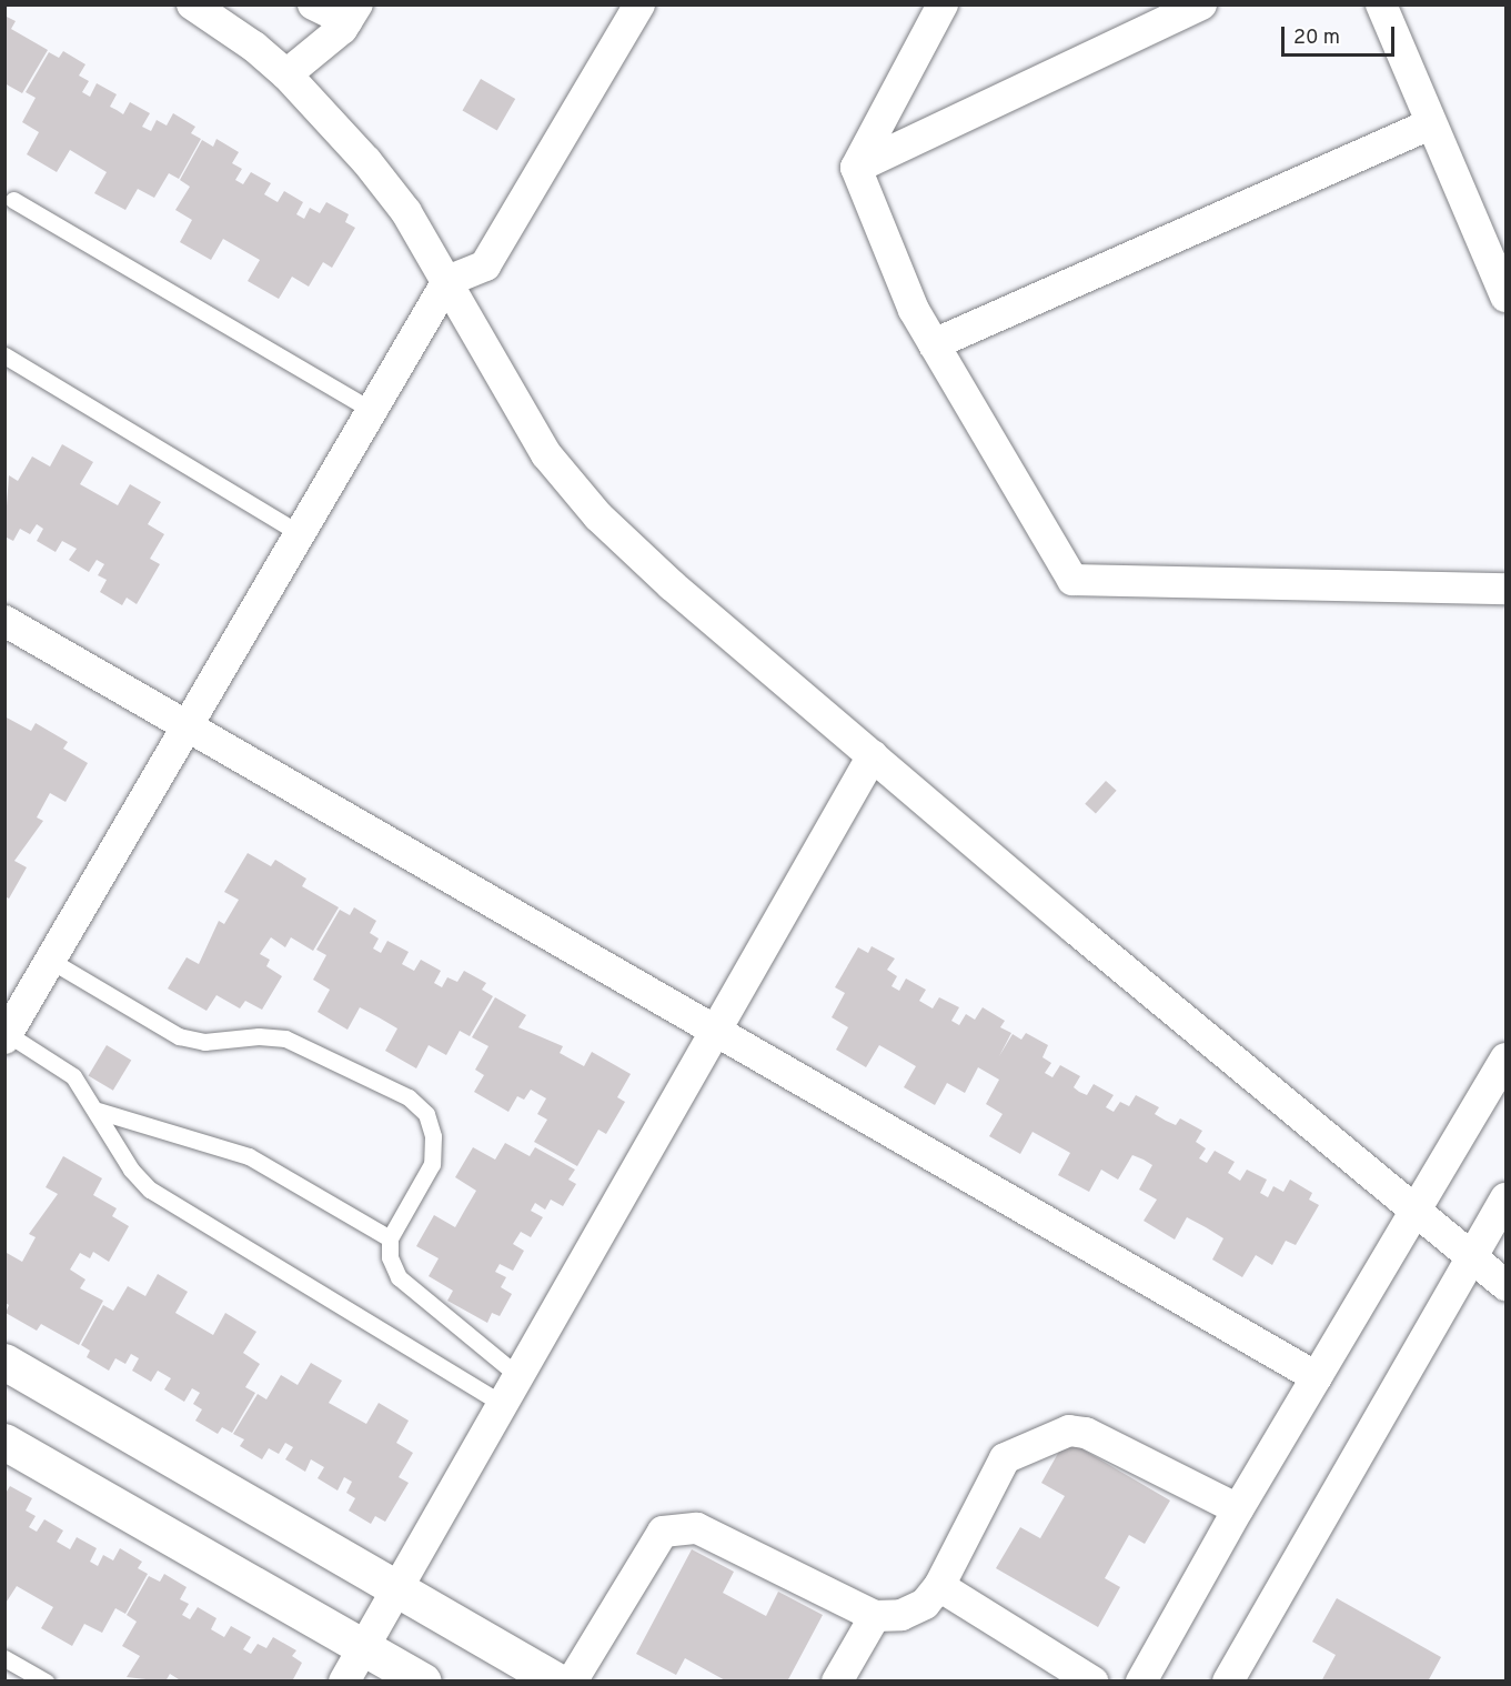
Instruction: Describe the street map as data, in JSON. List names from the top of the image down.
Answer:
{
  "scale_bar": "20 m"
}
